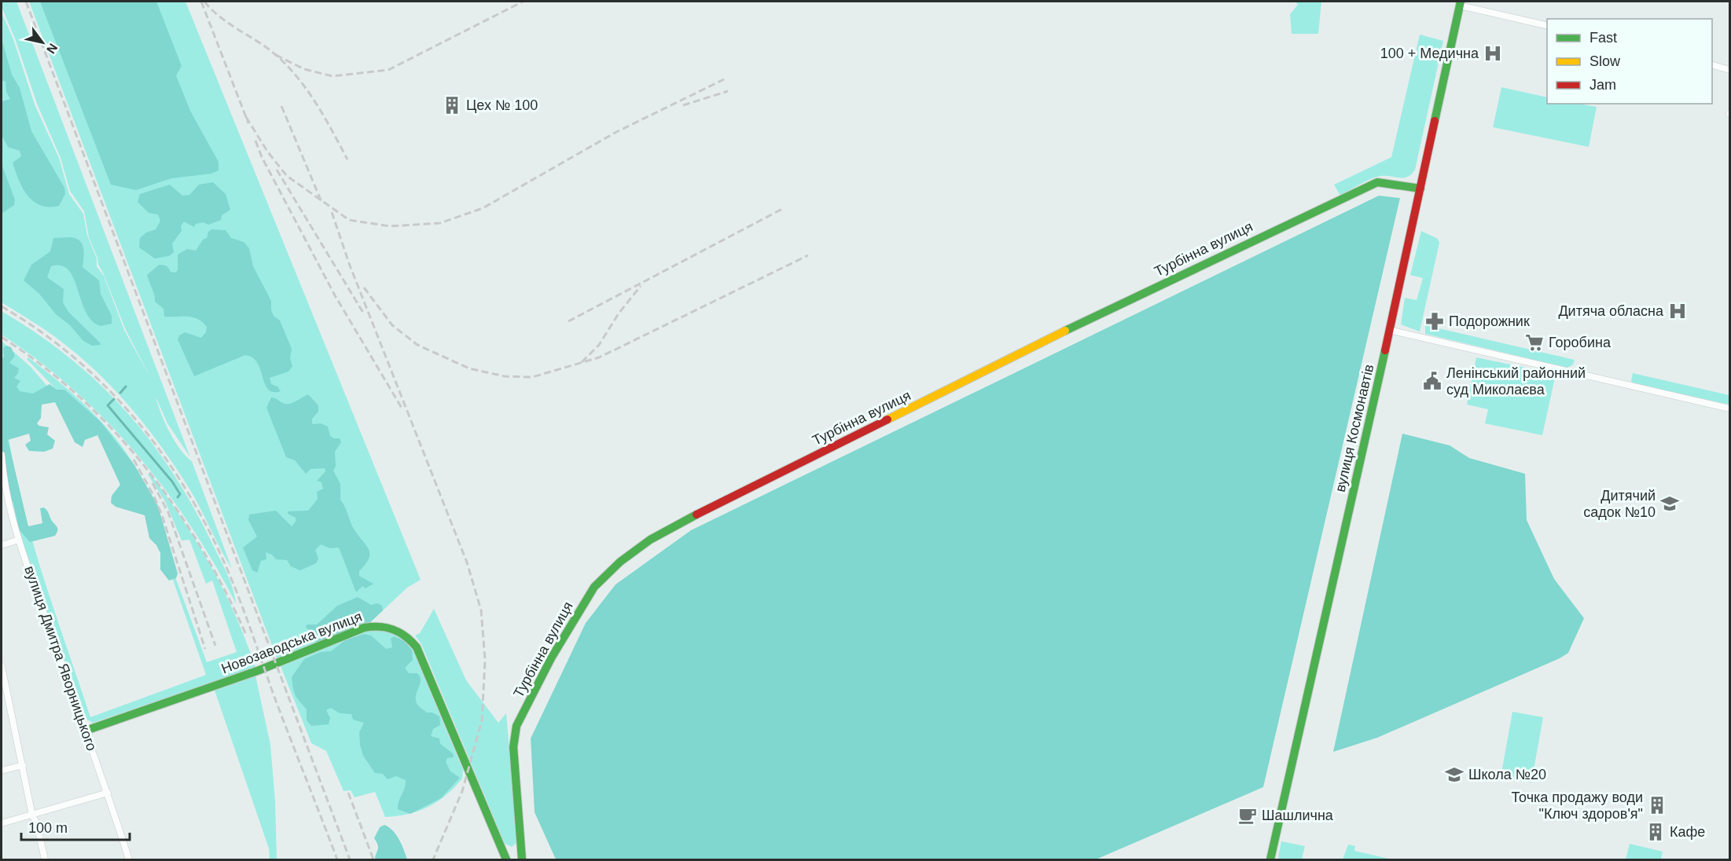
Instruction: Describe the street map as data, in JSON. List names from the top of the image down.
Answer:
{
  "streets": {
    "street": [
      "Турбінна вулиця",
      "вулиця Космонавтів",
      "Новозаводська вулиця",
      "вулиця Дмитра Яворницького"
    ]
  },
  "crossings": [
    ["Турбінна вулиця", "вулиця Космонавтів"],
    ["Новозаводська вулиця", "вулиця Дмитра Яворницького"]
  ],
  "places": {
    "hospital": ["100 + Медична", "Дитяча обласна"],
    "building": ["Цех № 100", "Точка продажу води \"Ключ здоров'я\"", "Кафе"],
    "pharmacy": ["Подорожник"],
    "supermarket": ["Горобина"],
    "public building": ["Ленінський районний суд Миколаєва"],
    "school or university": ["Дитячий садок №10", "Школа №20"],
    "cafe": ["Шашлична"]
  },
  "legend": ["Fast", "Slow", "Jam"],
  "scale_bar": "100 m",
  "north": "bottom right"
}
